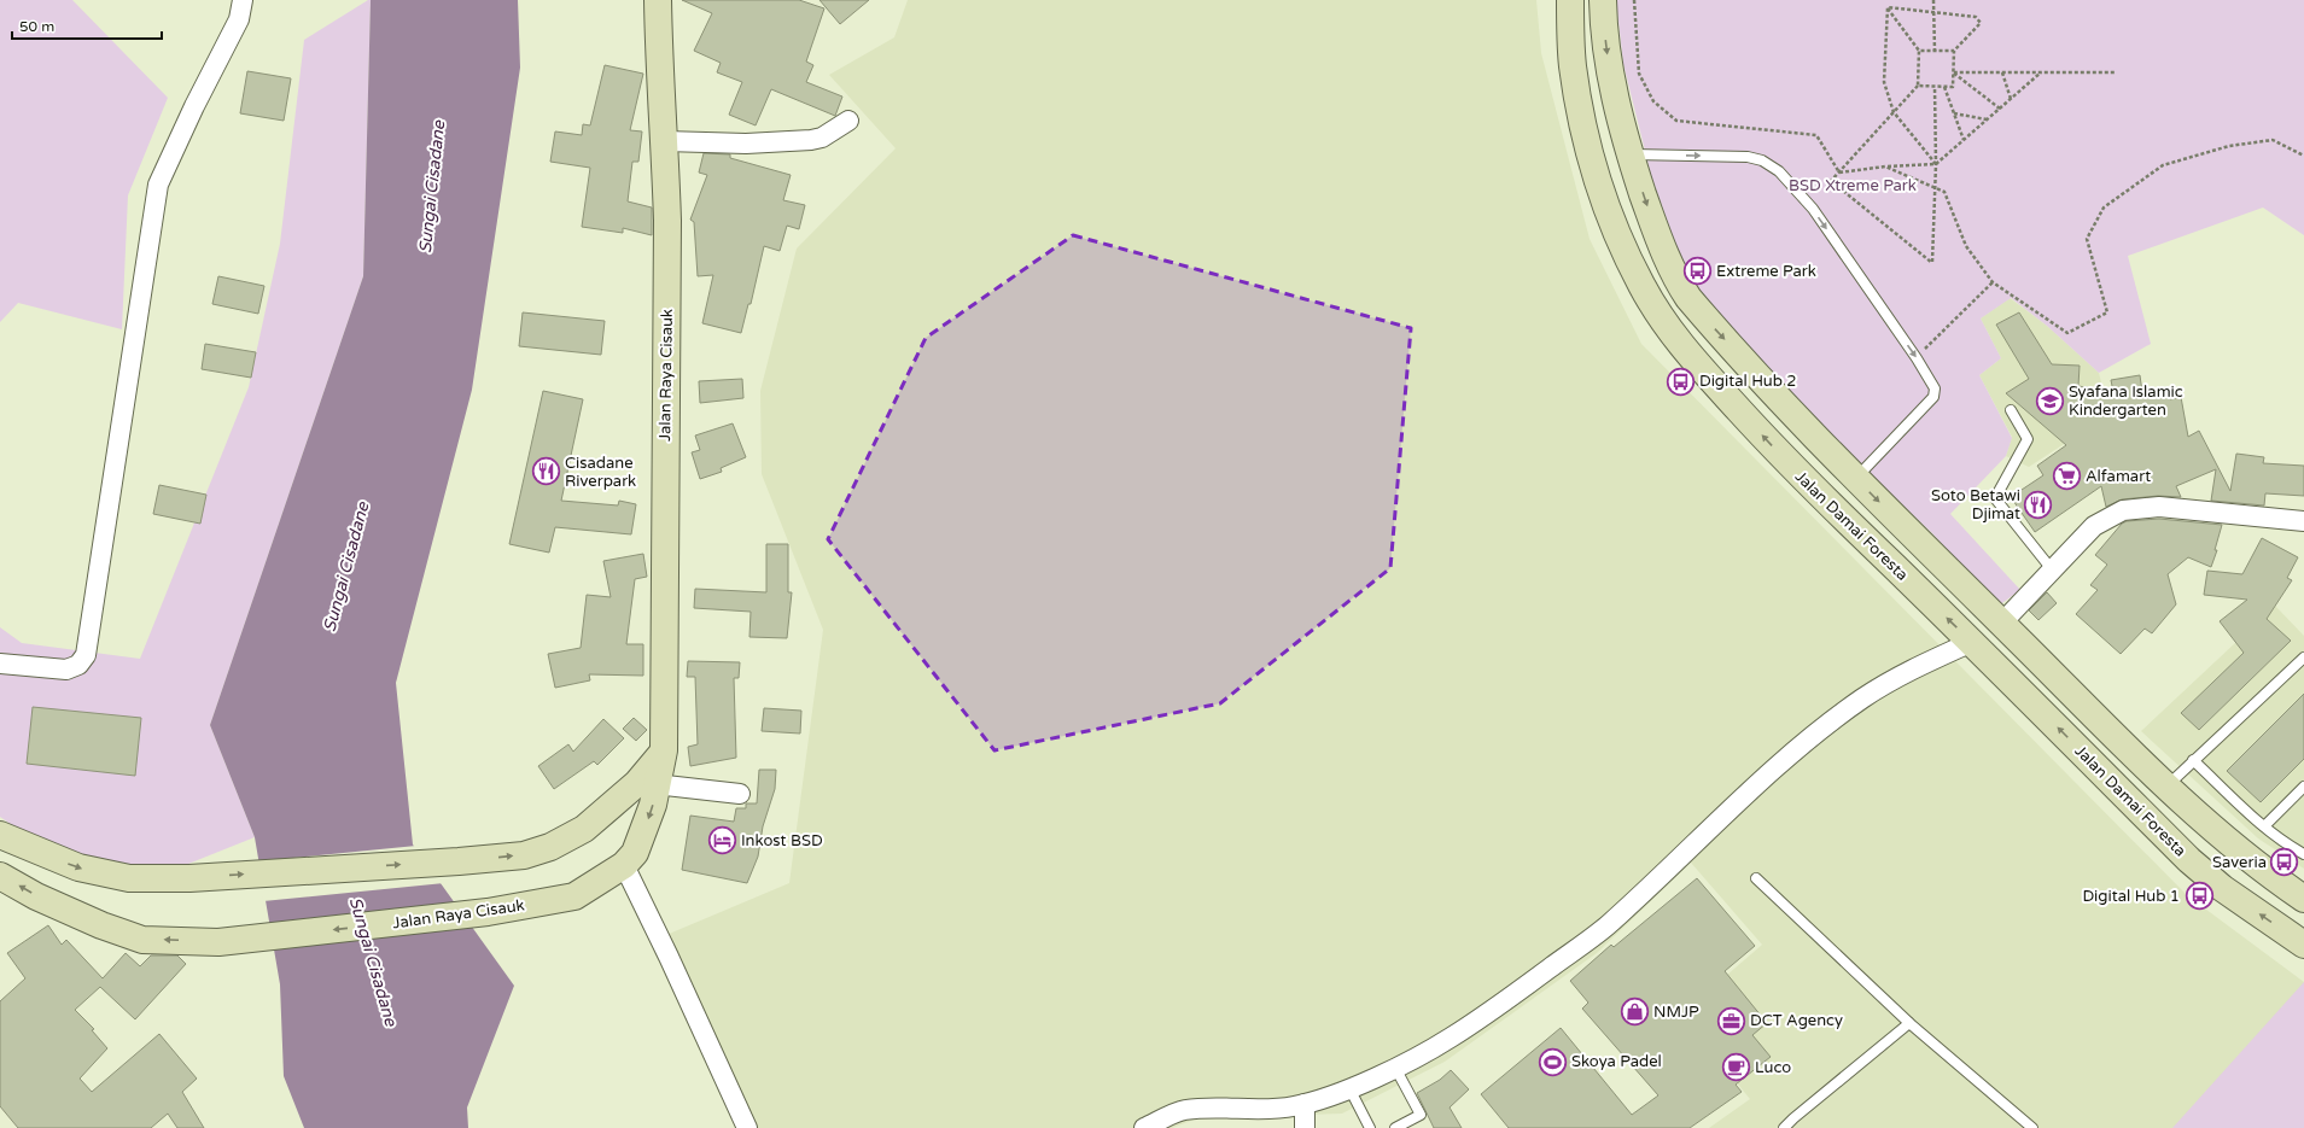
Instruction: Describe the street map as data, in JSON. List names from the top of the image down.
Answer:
{
  "streets": {
    "main road": ["Jalan Raya Cisauk", "Jalan Damai Foresta"]
  },
  "water": ["Sungai Cisadane"],
  "parks": ["BSD Xtreme Park"],
  "places": {
    "bus stop": [
      "Extreme Park",
      "Digital Hub 2",
      "Saveria",
      "Digital Hub 1"
    ],
    "school or university": ["Syafana Islamic Kindergarten"],
    "restaurant": ["Cisadane Riverpark", "Soto Betawi Djimat"],
    "supermarket": ["Alfamart"],
    "hotel": ["Inkost BSD"],
    "shop": ["NMJP"],
    "office": ["DCT Agency"],
    "sports": ["Skoya Padel"],
    "cafe": ["Luco"]
  },
  "scale_bar": "50 m"
}
